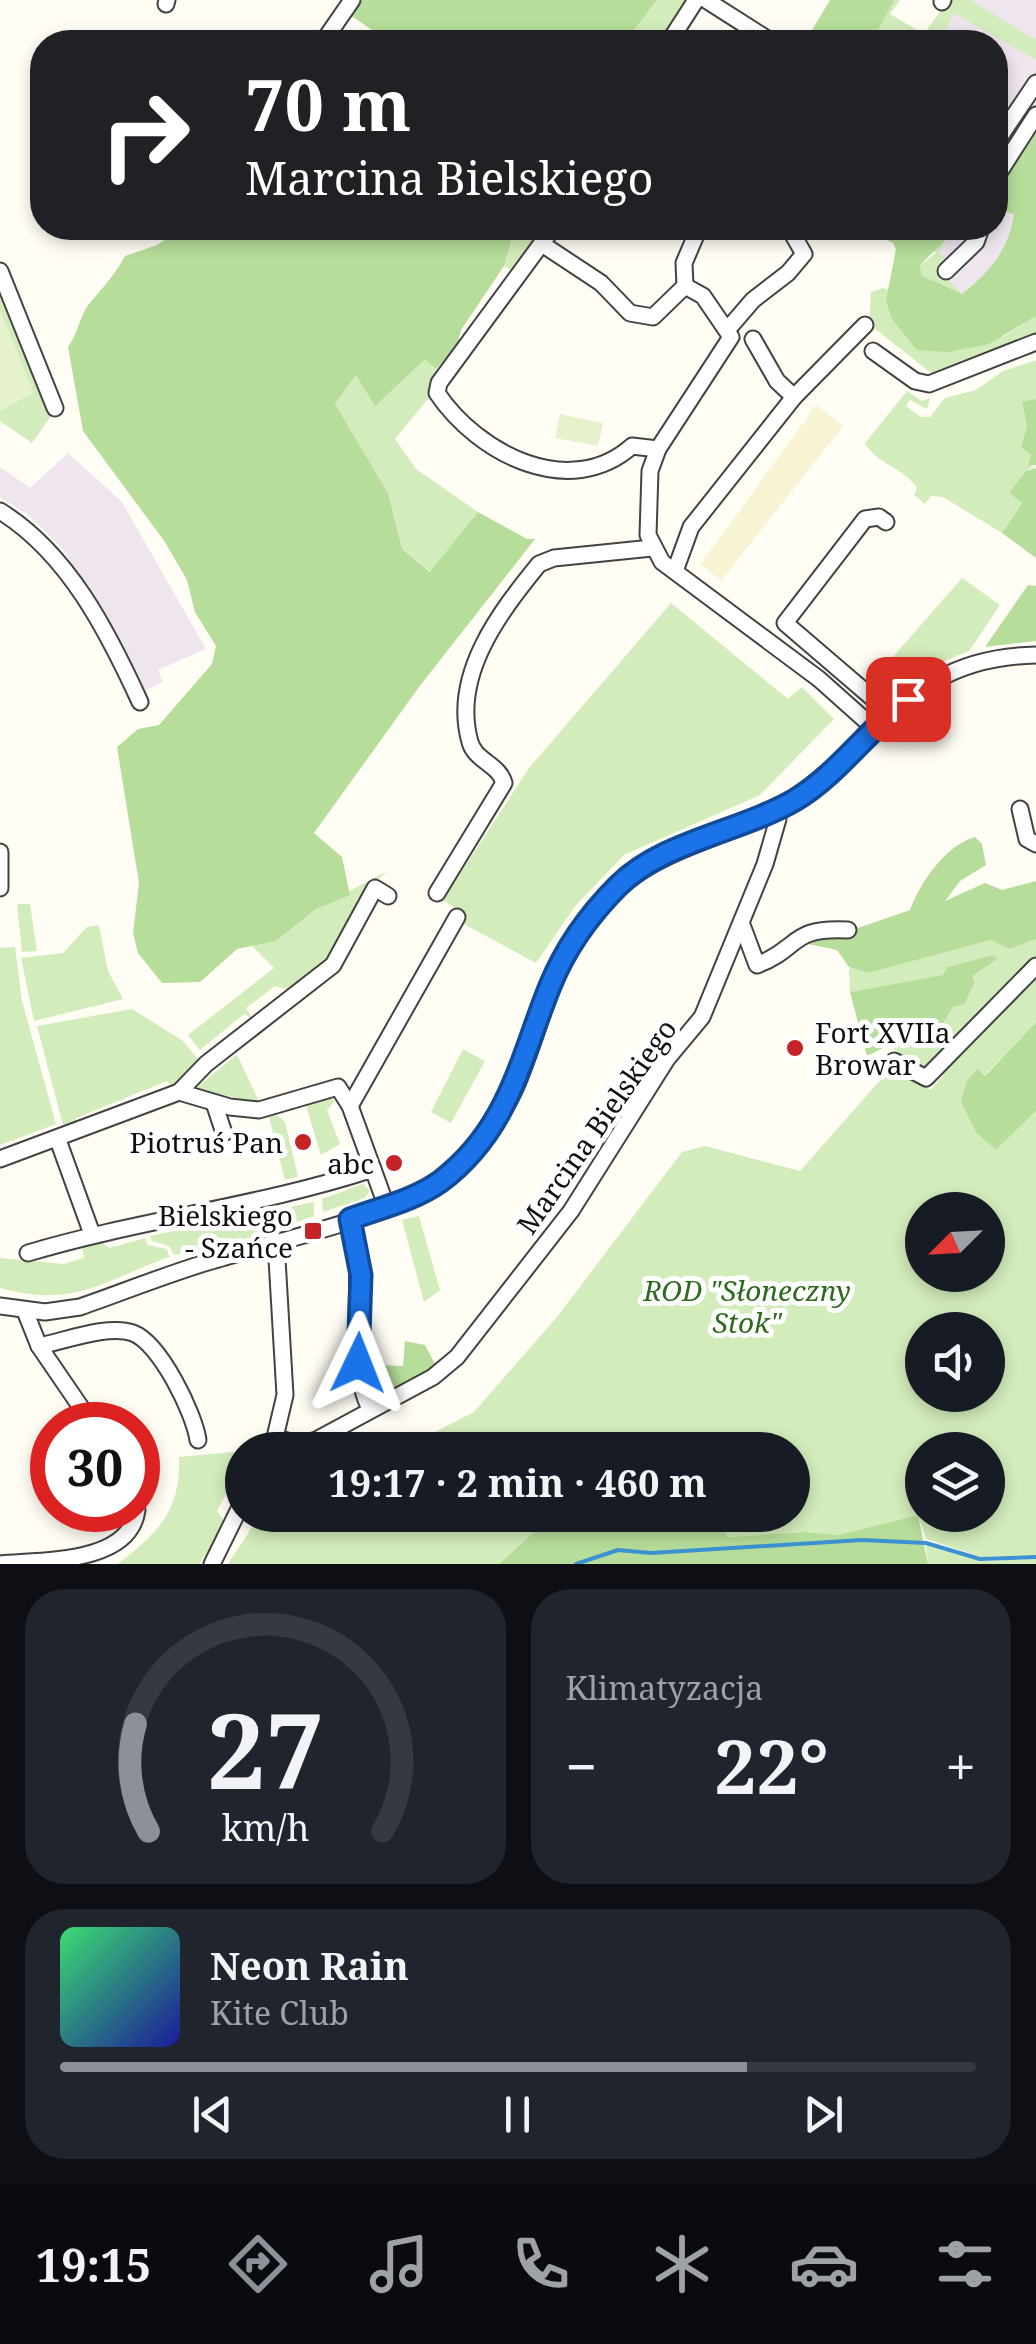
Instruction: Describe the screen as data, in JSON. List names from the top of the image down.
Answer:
{
  "streets": {
    "street": ["Marcina Bielskiego"]
  },
  "parks": ["ROD \"Słoneczny Stok\""],
  "places": {
    "other": ["Fort XVIIa Browar", "Piotruś Pan", "abc"],
    "transit": ["Bielskiego - Szańce"]
  },
  "north": "bottom left",
  "page": {
    "turn": ["70 m", "Marcina Bielskiego"],
    "limit": "30",
    "trip": "19:17 · 2 min · 460 m",
    "tile": "Klimatyzacja",
    "heat": ["−", "22°", "+"],
    "song": ["Neon Rain", "Kite Club"],
    "tabs": "19:15",
    "gauge": ["27", "km/h"]
  }
}
